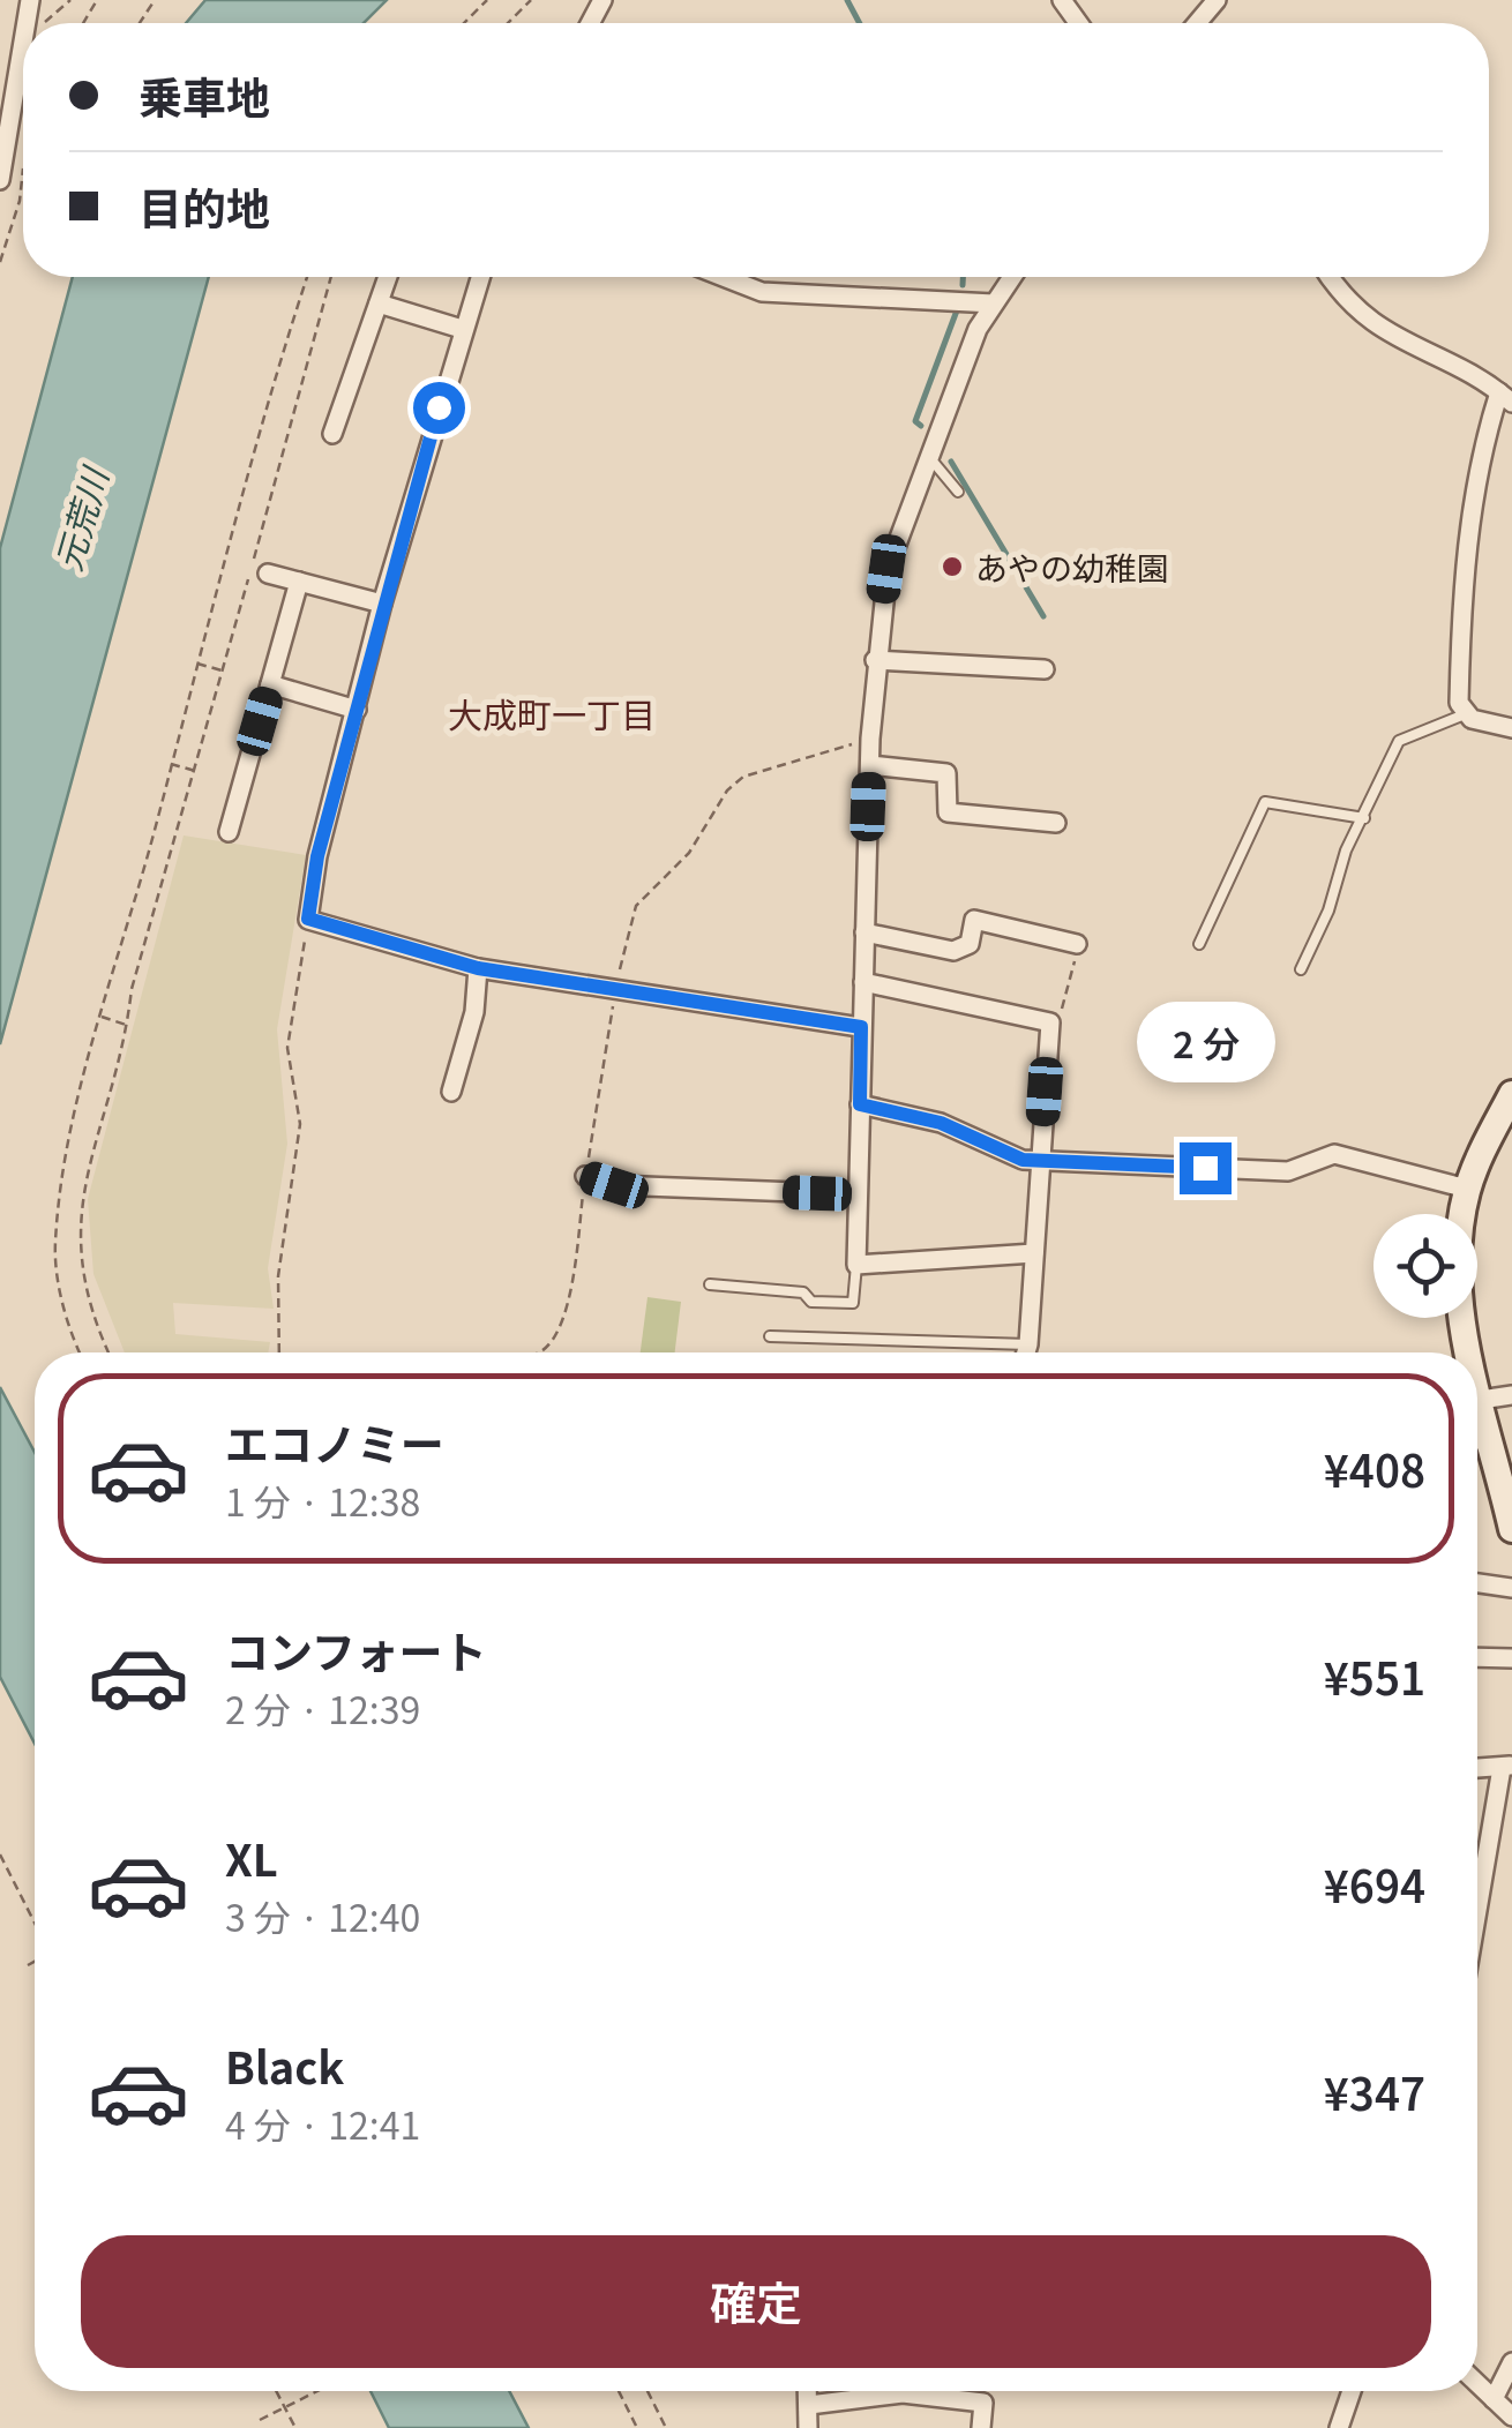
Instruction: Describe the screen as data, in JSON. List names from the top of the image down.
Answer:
{
  "districts": ["大成町一丁目"],
  "water": ["元荒川"],
  "places": ["あやの幼稚園"],
  "page": {
    "banner": ["乗車地", "目的地"],
    "bubble": "2 分",
    "list": [
      {
        "name": "エコノミー",
        "note": "1 分 · 12:38",
        "value": "¥408"
      },
      {
        "name": "コンフォート",
        "note": "2 分 · 12:39",
        "value": "¥551"
      },
      {
        "name": "XL",
        "note": "3 分 · 12:40",
        "value": "¥694"
      },
      {
        "name": "Black",
        "note": "4 分 · 12:41",
        "value": "¥347"
      }
    ],
    "buttons": "確定"
  }
}
